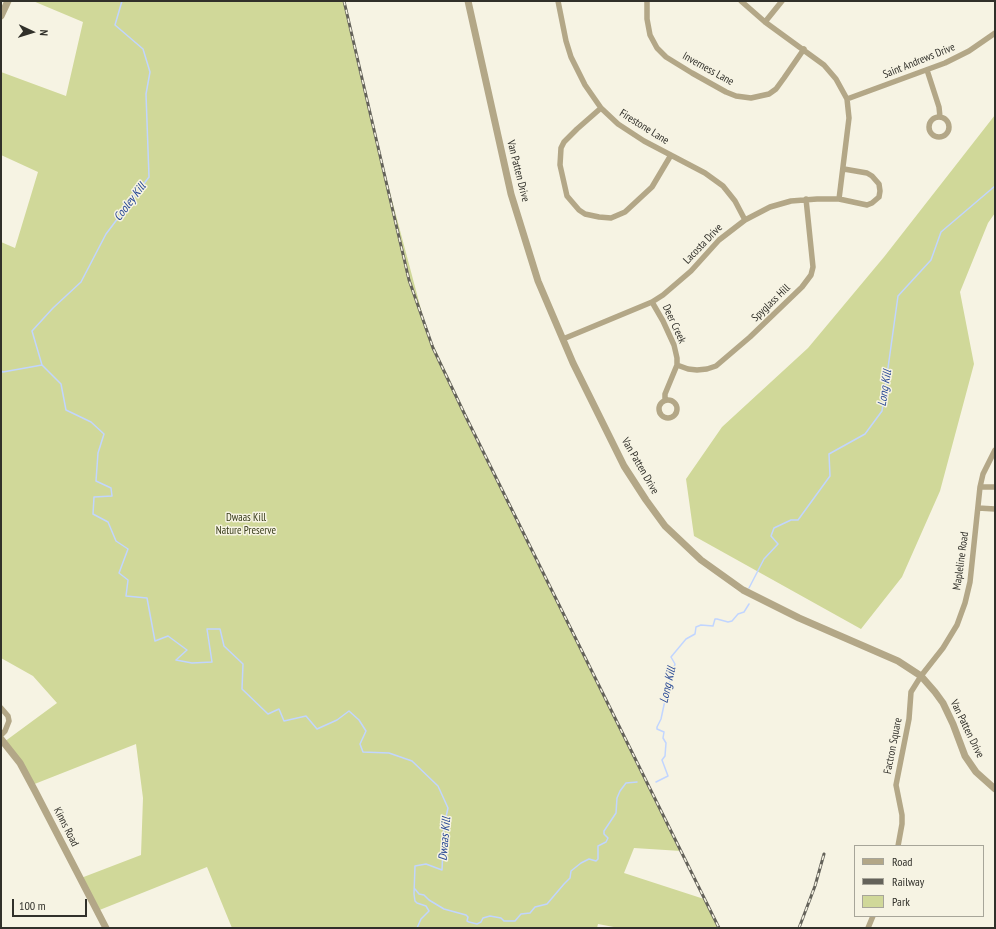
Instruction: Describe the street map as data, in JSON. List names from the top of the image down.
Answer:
{
  "streets": {
    "street": [
      "Saint Andrews Drive",
      "Inverness Lane",
      "Firestone Lane",
      "Van Patten Drive",
      "Lacosta Drive",
      "Spyglass Hill",
      "Deer Creek",
      "Mapleline Road",
      "Factron Square",
      "Kinns Road"
    ]
  },
  "crossings": [
    ["Firestone Lane", "Lacosta Drive"],
    ["Van Patten Drive", "Lacosta Drive"],
    ["Van Patten Drive", "Mapleline Road"],
    ["Van Patten Drive", "Factron Square"],
    ["Lacosta Drive", "Spyglass Hill"],
    ["Lacosta Drive", "Deer Creek"],
    ["Spyglass Hill", "Deer Creek"],
    ["Mapleline Road", "Factron Square"]
  ],
  "water": ["Cooley Kill", "Long Kill", "Dwaas Kill"],
  "parks": ["Dwaas Kill Nature Preserve"],
  "legend": ["Road", "Railway", "Park"],
  "scale_bar": "100 m",
  "north": "right"
}
